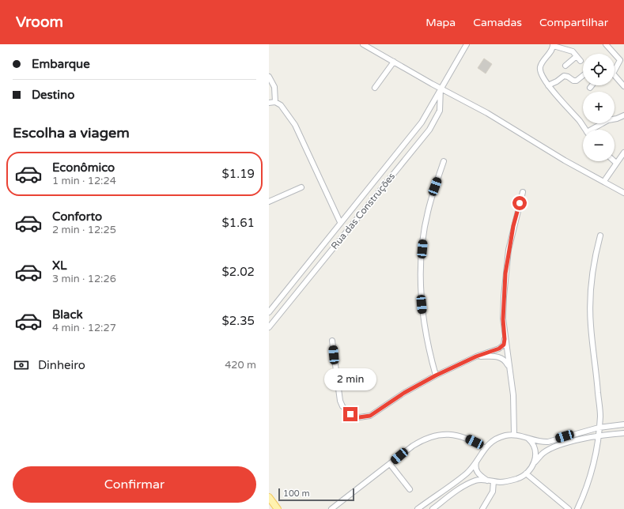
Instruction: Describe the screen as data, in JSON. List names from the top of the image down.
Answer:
{
  "streets": {
    "street": ["Rua das Construções"]
  },
  "scale_bar": "100 m",
  "page": {
    "header": "Vroom",
    "nav": ["Mapa", "Camadas", "Compartilhar"],
    "banner": ["Embarque", "Destino"],
    "map_buttons": ["+", "−"],
    "heading": "Escolha a viagem",
    "list": [
      {
        "name": "Econômico",
        "note": "1 min · 12:24",
        "value": "$1.19"
      },
      {
        "name": "Conforto",
        "note": "2 min · 12:25",
        "value": "$1.61"
      },
      {
        "name": "XL",
        "note": "3 min · 12:26",
        "value": "$2.02"
      },
      {
        "name": "Black",
        "note": "4 min · 12:27",
        "value": "$2.35"
      }
    ],
    "pay": ["Dinheiro", "420 m"],
    "bubble": "2 min",
    "buttons": "Confirmar",
    "scale": "100 m"
  }
}
